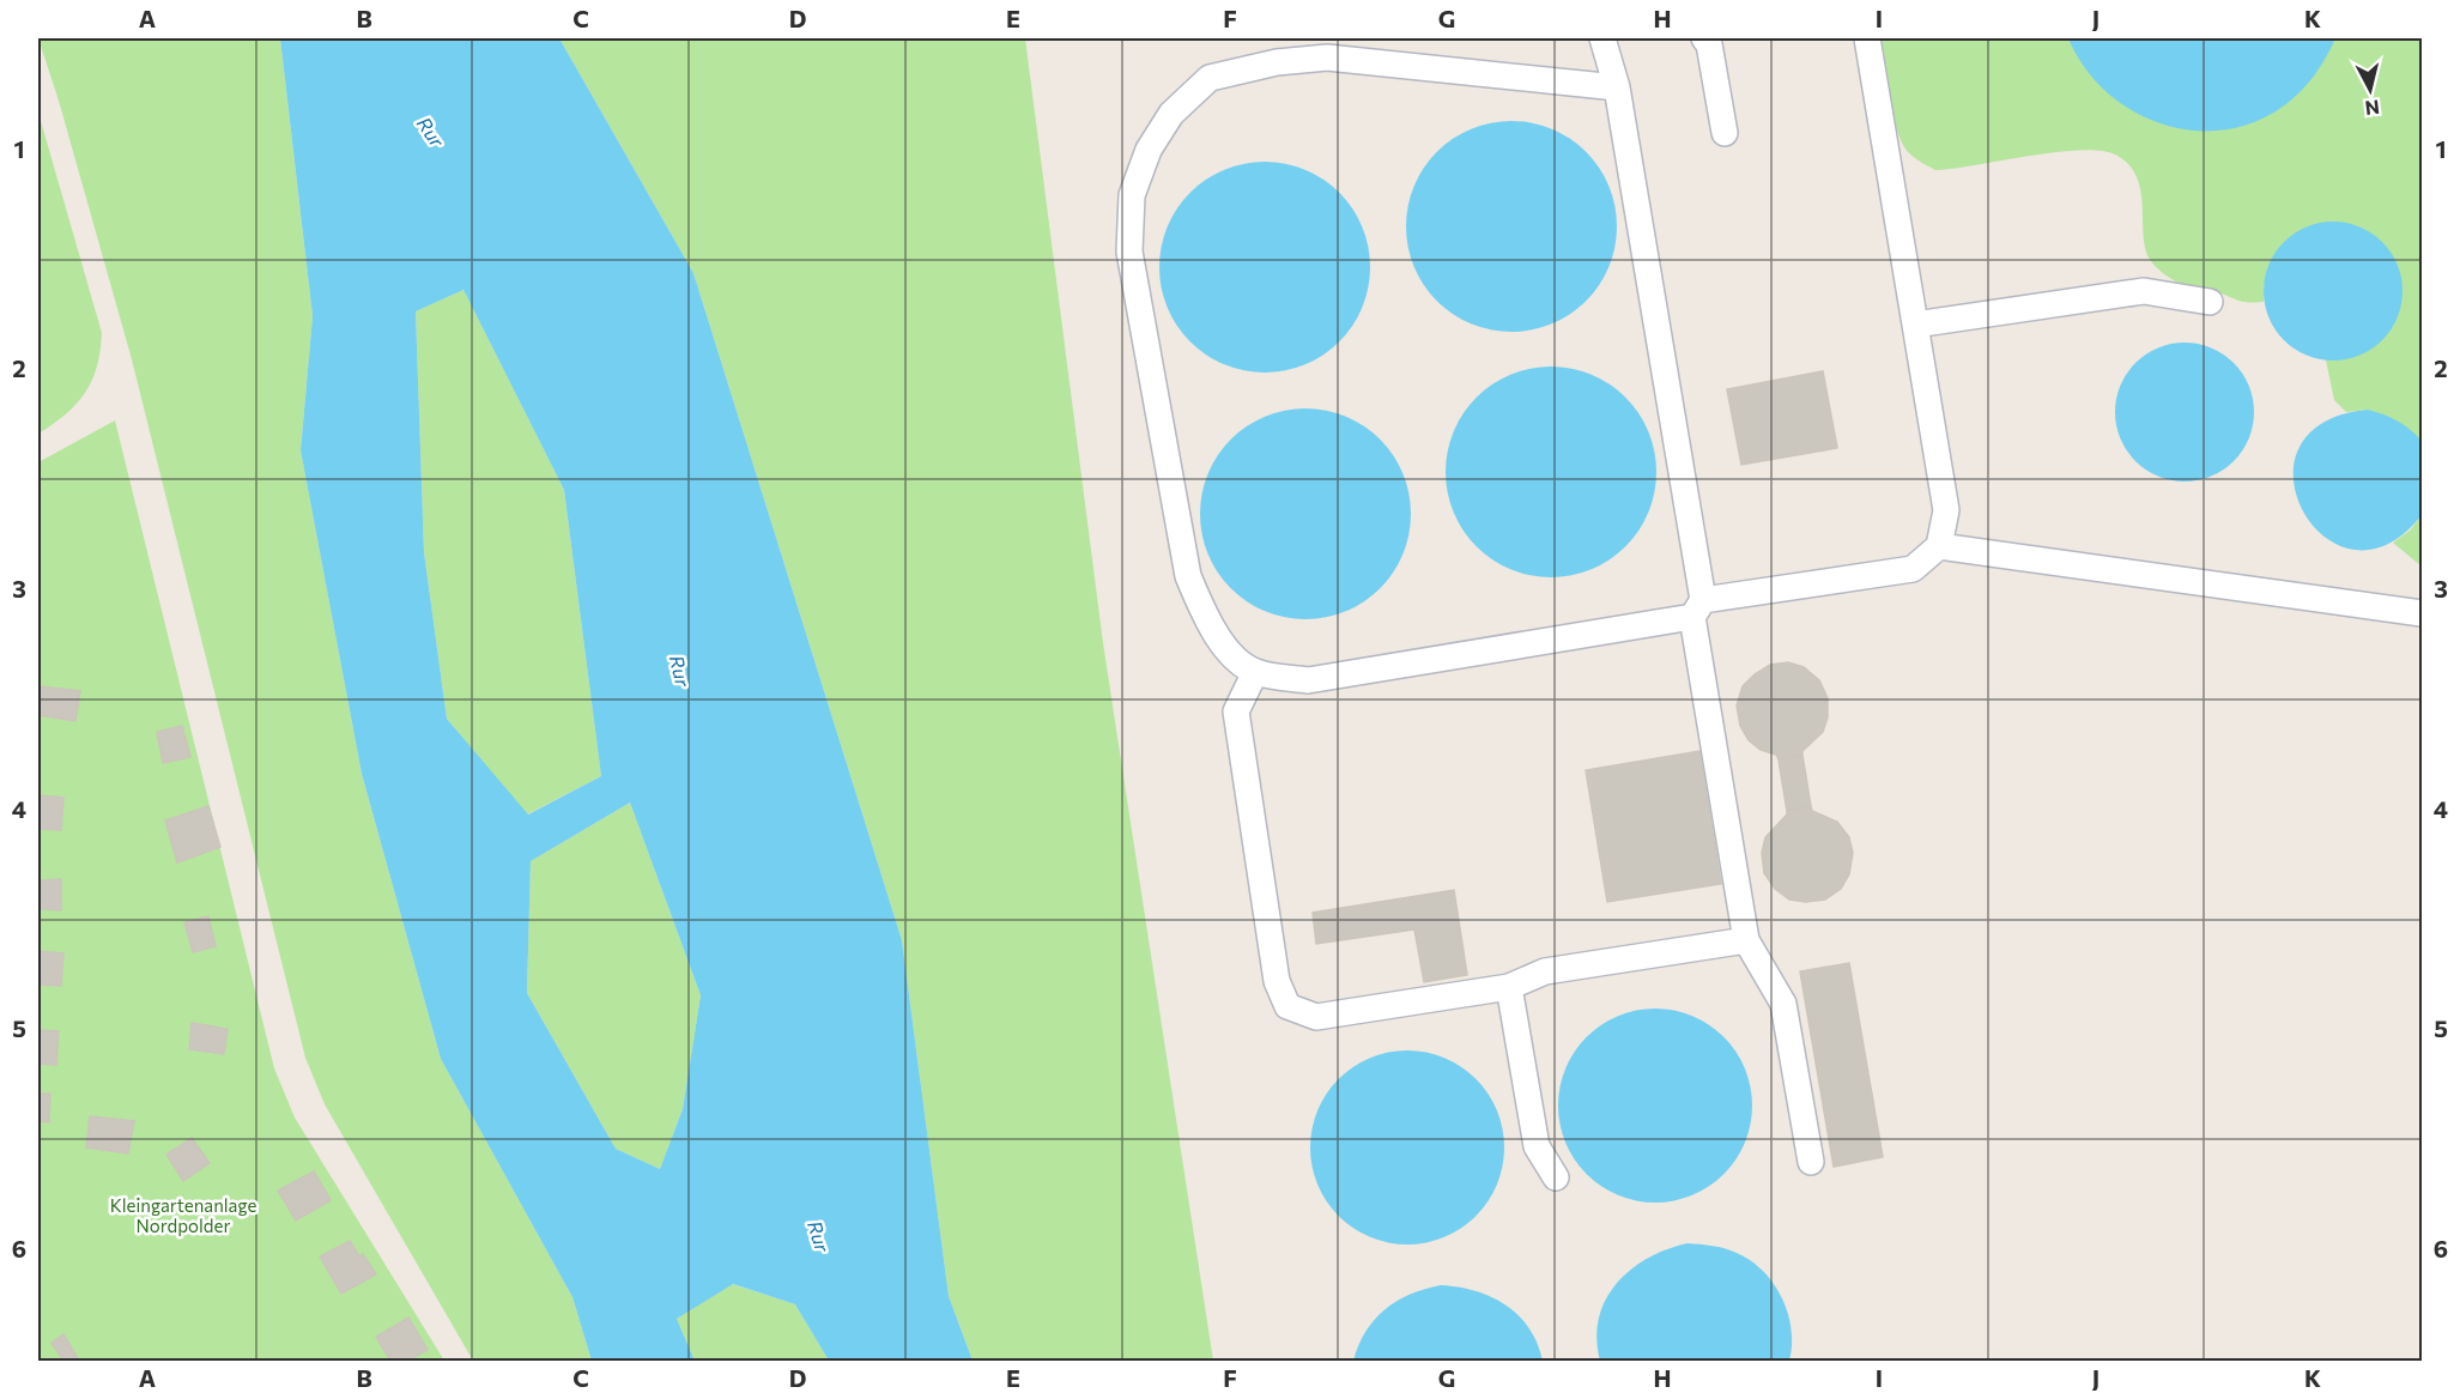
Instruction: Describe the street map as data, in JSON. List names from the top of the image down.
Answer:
{
  "water": ["Rur"],
  "parks": ["Kleingartenanlage Nordpolder"],
  "north": "bottom",
  "grid": {
    "columns": [
      "A",
      "B",
      "C",
      "D",
      "E",
      "F",
      "G",
      "H",
      "I",
      "J",
      "K"
    ],
    "rows": [
      "1",
      "2",
      "3",
      "4",
      "5",
      "6"
    ]
  }
}
